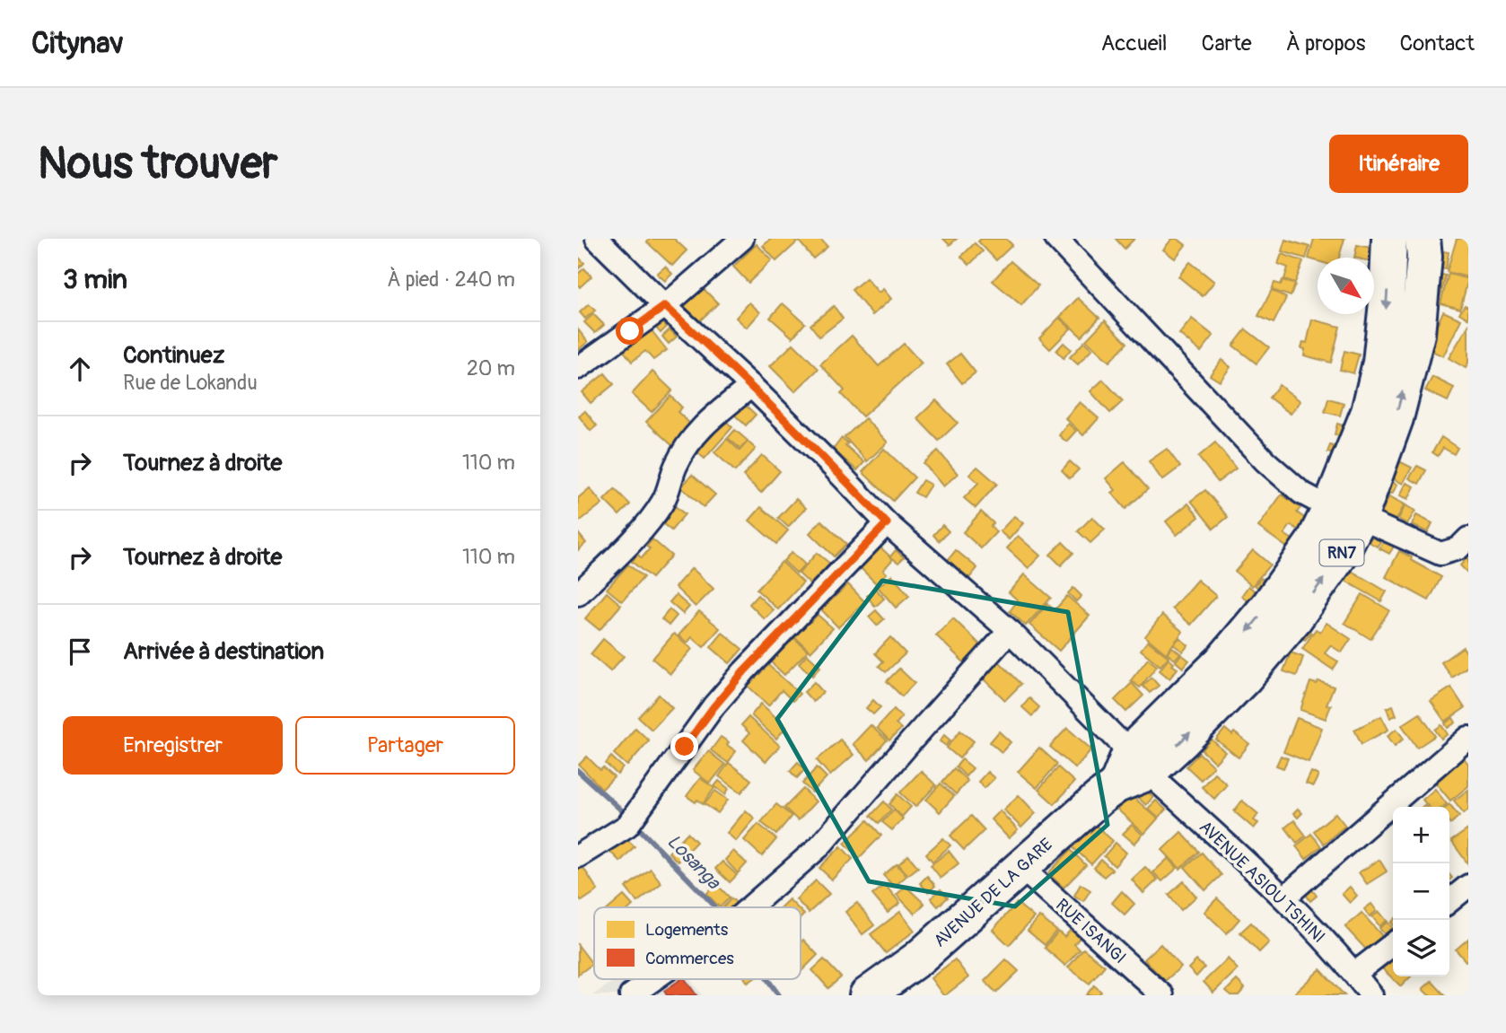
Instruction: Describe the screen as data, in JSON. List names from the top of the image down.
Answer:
{
  "streets": {
    "main road": ["RN7", "AVENUE DE LA GARE"],
    "street": ["AVENUE ASIOU TSHINI", "RUE ISANGI"]
  },
  "crossings": [
    ["RN7", "AVENUE ASIOU TSHINI"],
    ["RN7", "AVENUE DE LA GARE"],
    ["AVENUE ASIOU TSHINI", "AVENUE DE LA GARE"],
    ["AVENUE DE LA GARE", "RUE ISANGI"]
  ],
  "water": ["Losanga"],
  "legend": ["Logements", "Commerces"],
  "north": "bottom right",
  "page": {
    "header": "Citynav",
    "nav": [
      "Accueil",
      "Carte",
      "À propos",
      "Contact"
    ],
    "buttons": [
      "Itinéraire",
      ["Enregistrer", "Partager"]
    ],
    "title": "Nous trouver",
    "heading": ["3 min", "À pied · 240 m"],
    "list": [
      ["Continuez", "Rue de Lokandu", "20 m"],
      ["Tournez à droite", "110 m"],
      ["Tournez à droite", "110 m"],
      "Arrivée à destination"
    ],
    "map_buttons": ["+", "−"]
  }
}
